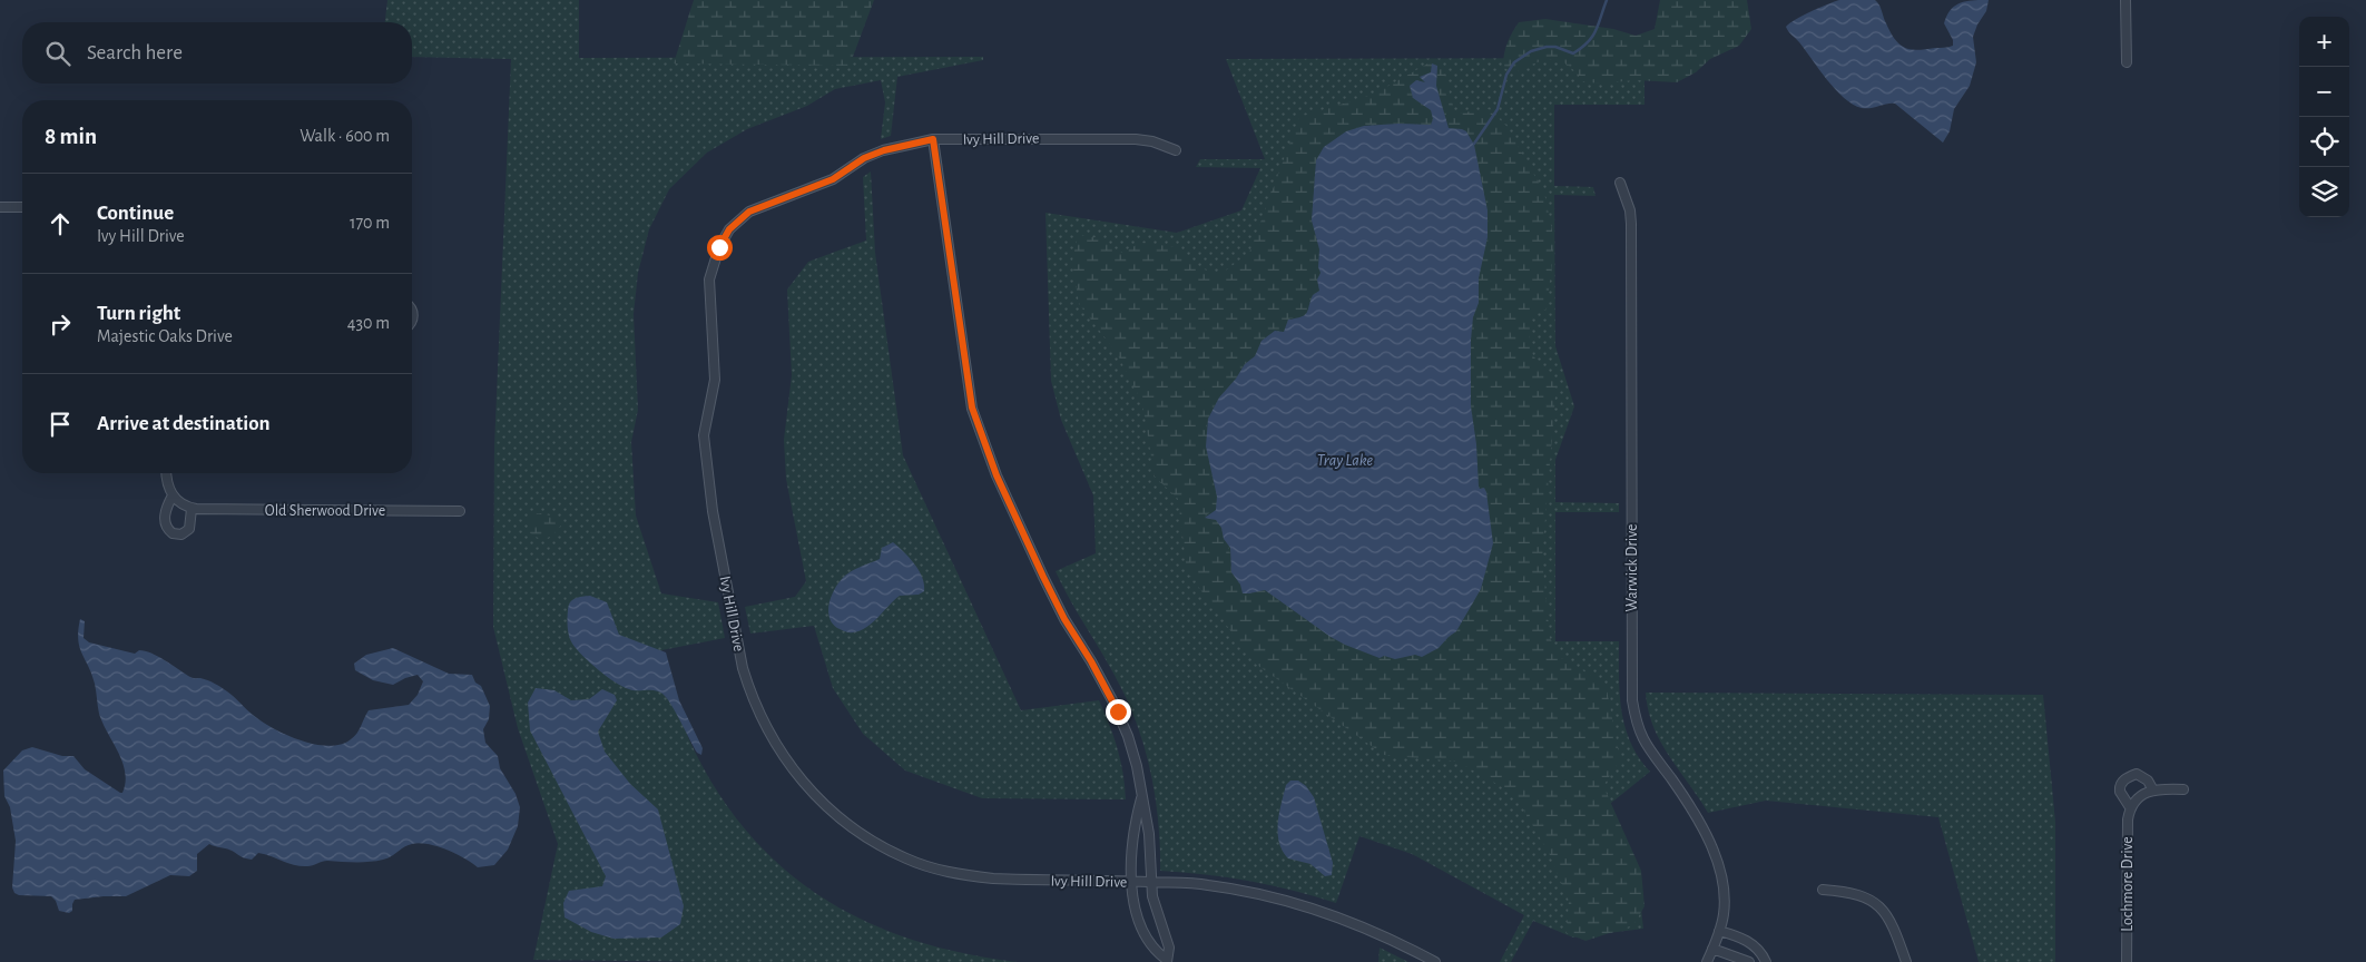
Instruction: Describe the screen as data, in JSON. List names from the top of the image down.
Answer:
{
  "streets": {
    "street": [
      "Ivy Hill Drive",
      "Old Sherwood Drive",
      "Warwick Drive",
      "Lochmore Drive"
    ]
  },
  "water": ["Tray Lake"],
  "page": {
    "map_buttons": ["+", "−"],
    "search": "Search here",
    "heading": ["8 min", "Walk · 600 m"],
    "list": [
      ["Continue", "Ivy Hill Drive", "170 m"],
      ["Turn right", "Majestic Oaks Drive", "430 m"],
      "Arrive at destination"
    ]
  }
}
